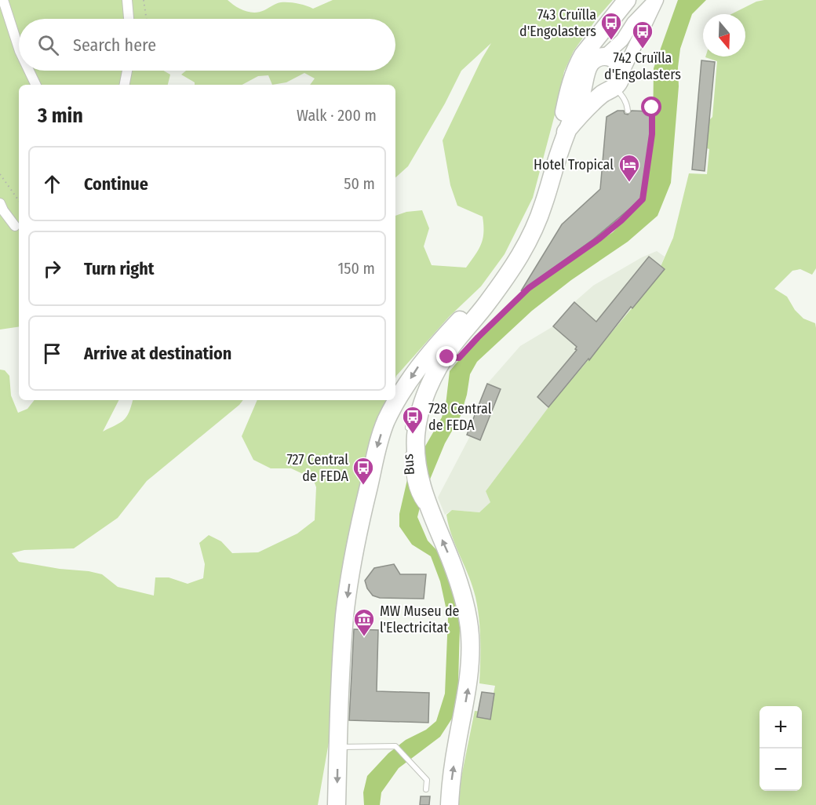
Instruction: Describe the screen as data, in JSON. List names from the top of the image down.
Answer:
{
  "streets": {
    "lane": ["Bus"]
  },
  "places": {
    "bus stop": [
      "743 Cruïlla d'Engolasters",
      "742 Cruïlla d'Engolasters",
      "728 Central de FEDA",
      "727 Central de FEDA"
    ],
    "hotel": ["Hotel Tropical"],
    "museum": ["MW Museu de l'Electricitat"]
  },
  "north": "bottom",
  "page": {
    "search": "Search here",
    "heading": ["3 min", "Walk · 200 m"],
    "list": [
      ["Continue", "50 m"],
      ["Turn right", "150 m"],
      "Arrive at destination"
    ],
    "map_buttons": ["+", "−"]
  }
}
